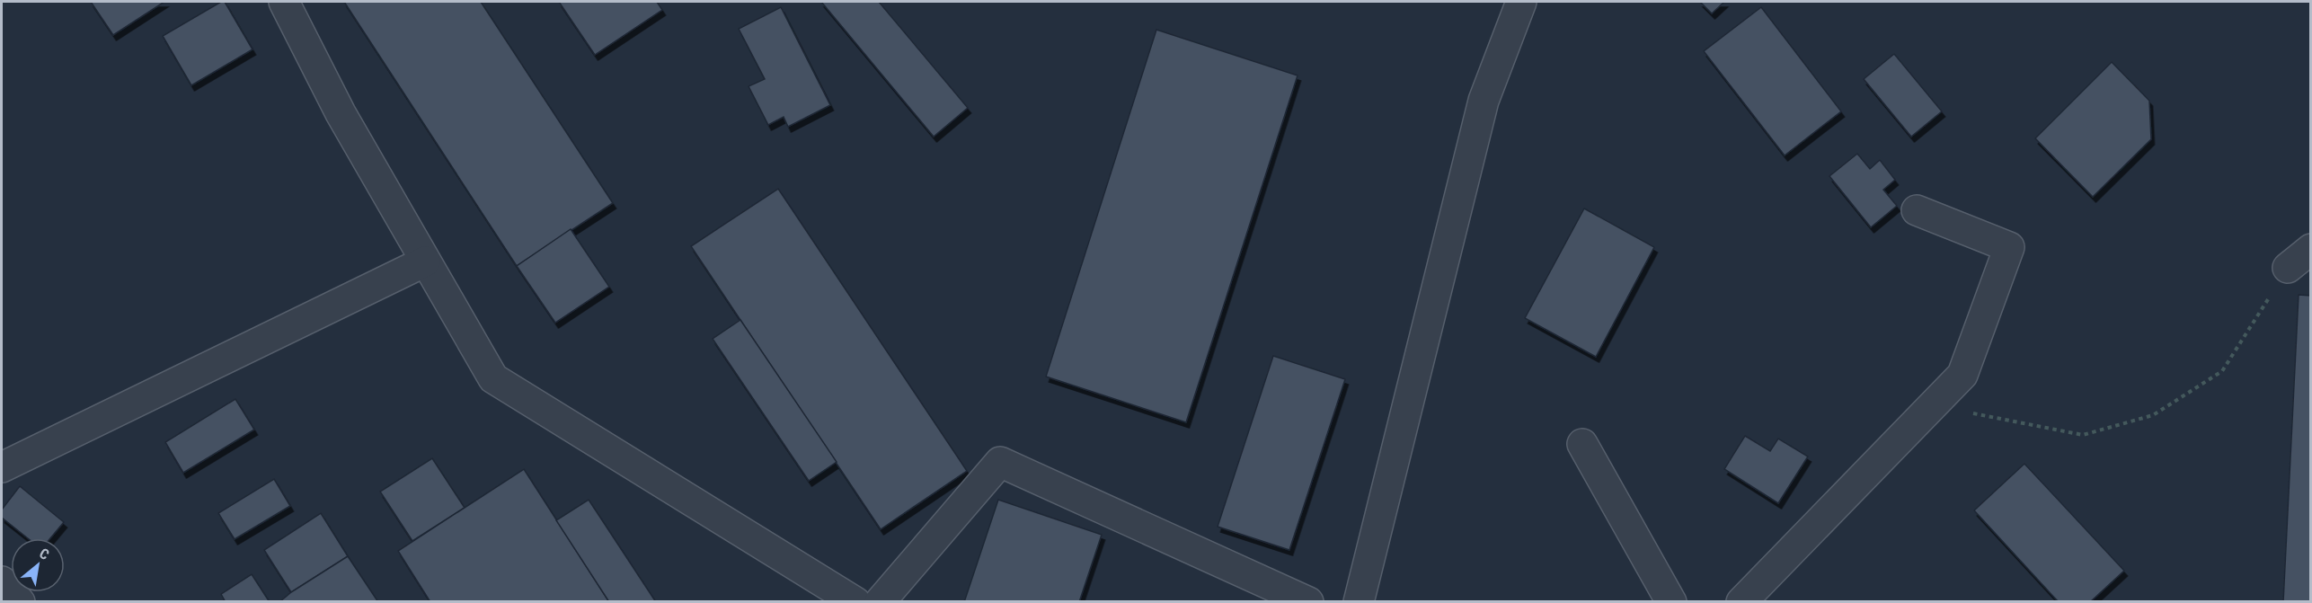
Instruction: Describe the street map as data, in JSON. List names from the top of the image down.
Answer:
{
  "north": "top right"
}
